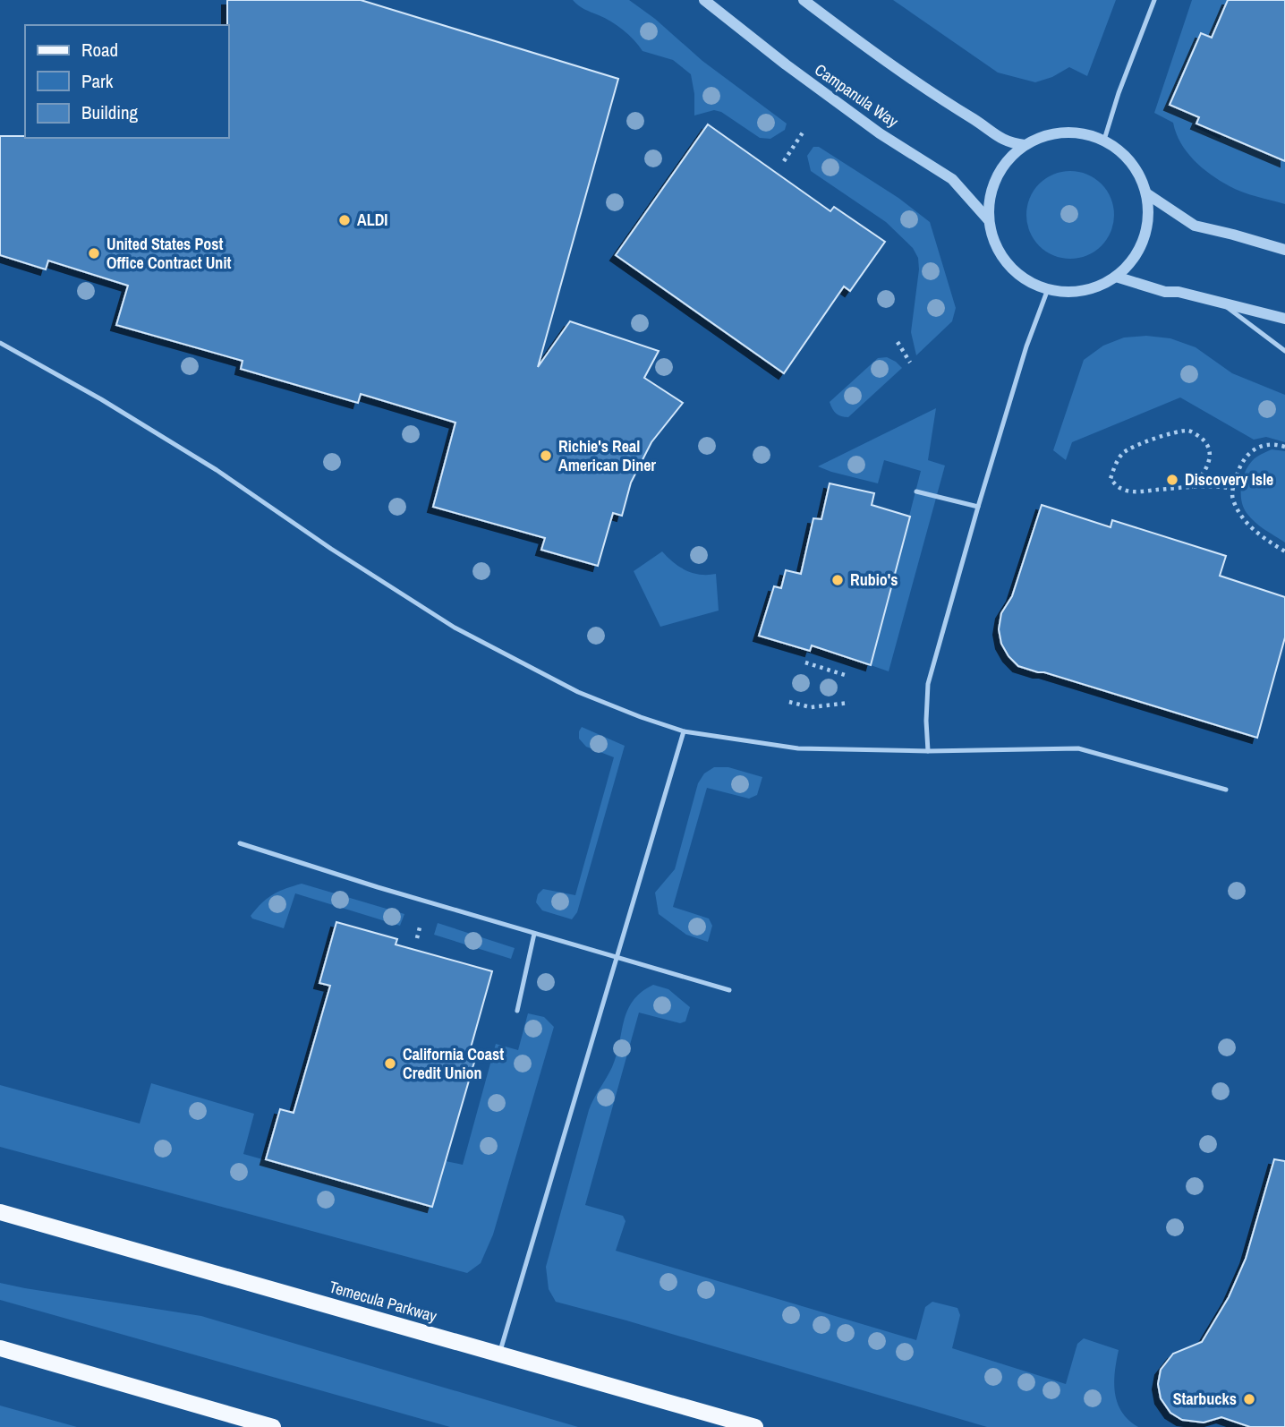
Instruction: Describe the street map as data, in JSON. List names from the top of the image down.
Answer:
{
  "streets": {
    "main road": ["Temecula Parkway"],
    "street": ["Campanula Way"]
  },
  "places": [
    "ALDI",
    "United States Post Office Contract Unit",
    "Richie's Real American Diner",
    "Discovery Isle",
    "Rubio's",
    "California Coast Credit Union",
    "Starbucks"
  ],
  "legend": ["Road", "Park", "Building"]
}
